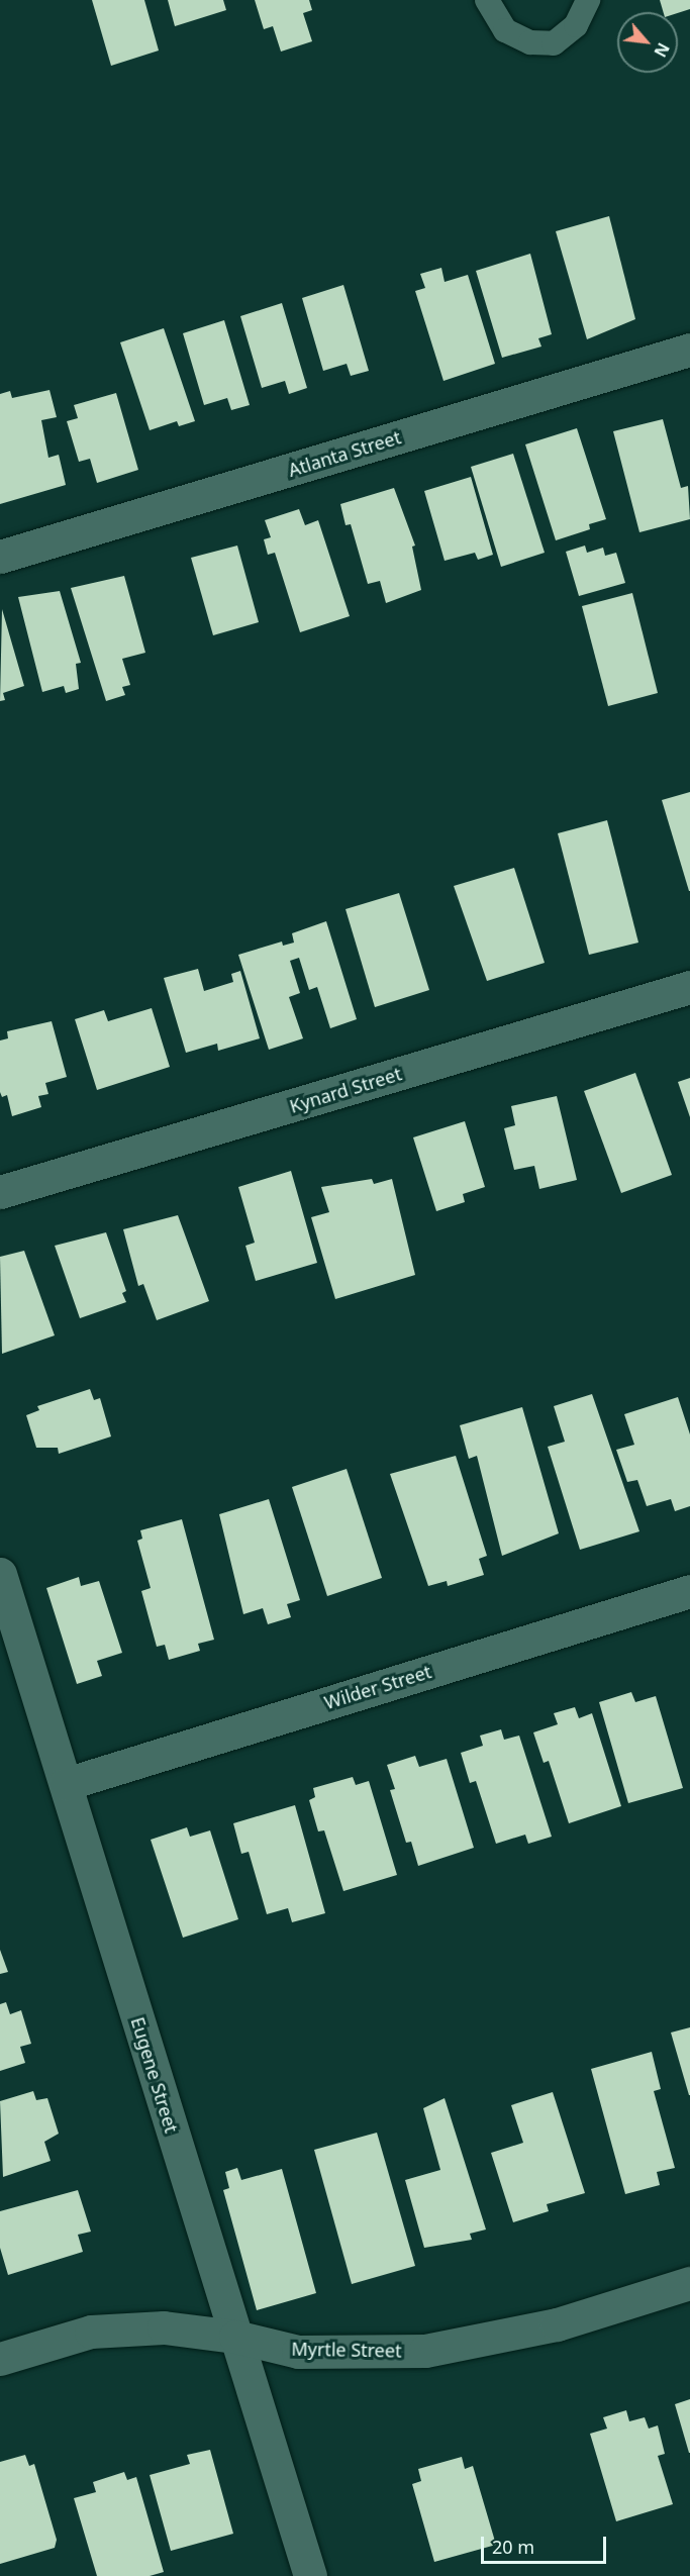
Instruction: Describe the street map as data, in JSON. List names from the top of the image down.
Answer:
{
  "streets": {
    "street": [
      "Atlanta Street",
      "Kynard Street",
      "Wilder Street",
      "Eugene Street",
      "Myrtle Street"
    ]
  },
  "crossings": [
    ["Wilder Street", "Eugene Street"],
    ["Eugene Street", "Myrtle Street"]
  ],
  "scale_bar": "20 m",
  "north": "bottom right"
}
